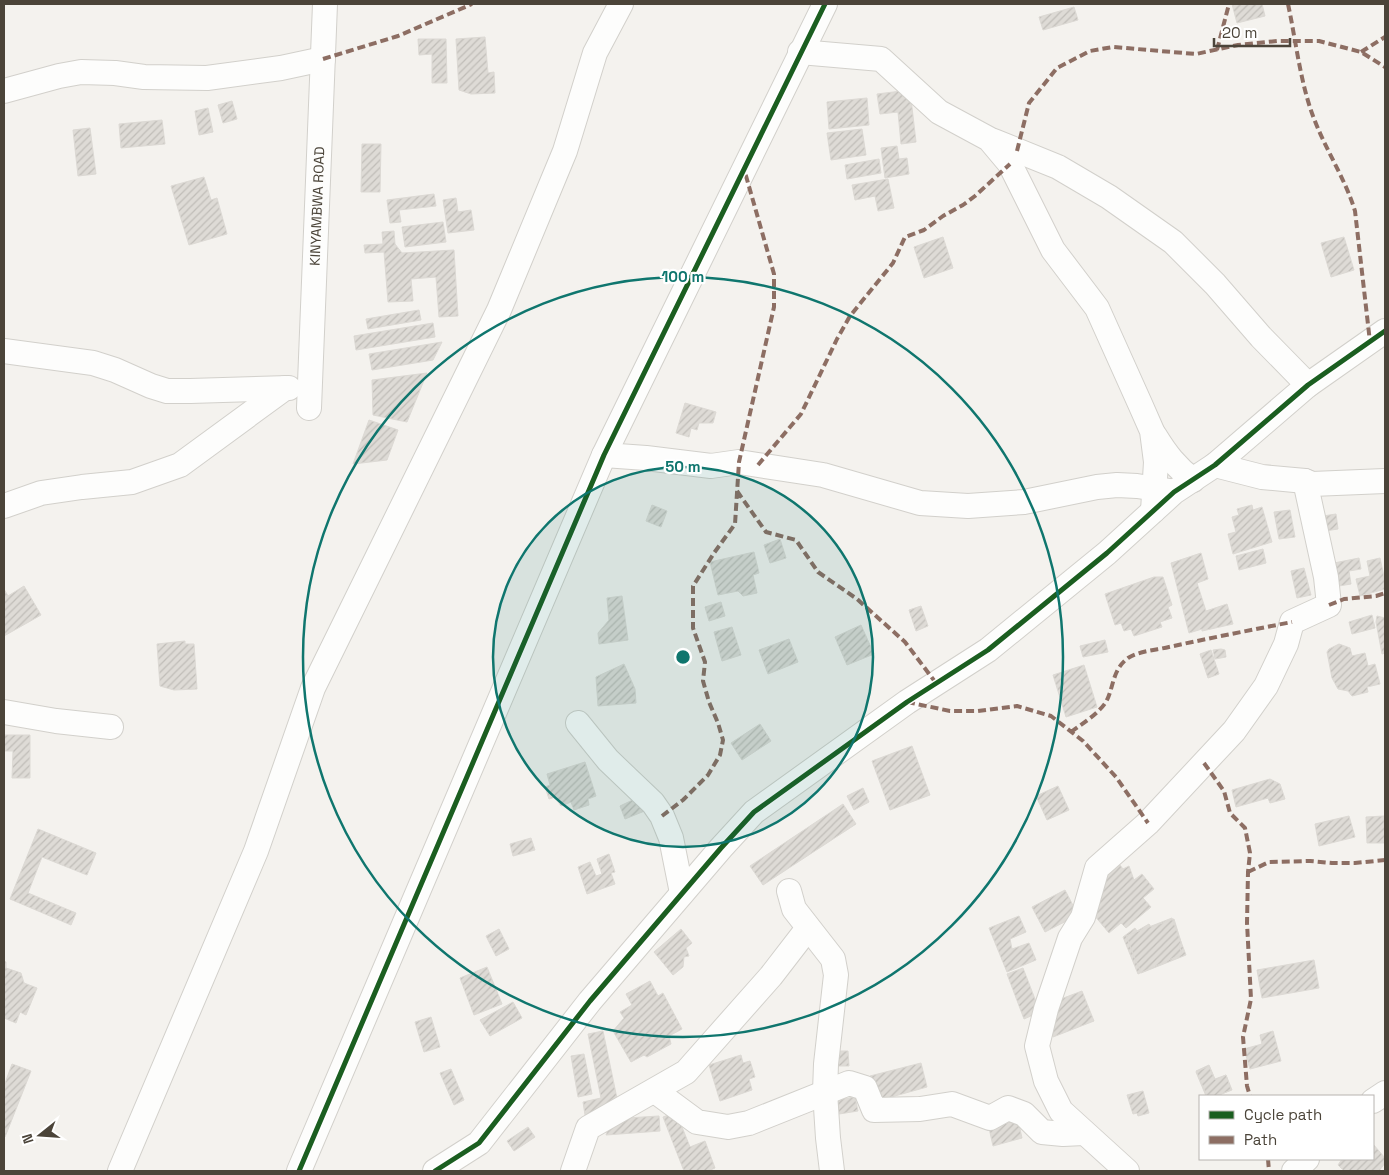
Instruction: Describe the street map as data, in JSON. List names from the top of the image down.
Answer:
{
  "streets": {
    "street": ["KINYAMBWA ROAD"]
  },
  "legend": ["Cycle path", "Path"],
  "scale_bar": "20 m",
  "north": "left",
  "rings": ["100 m", "50 m"]
}
